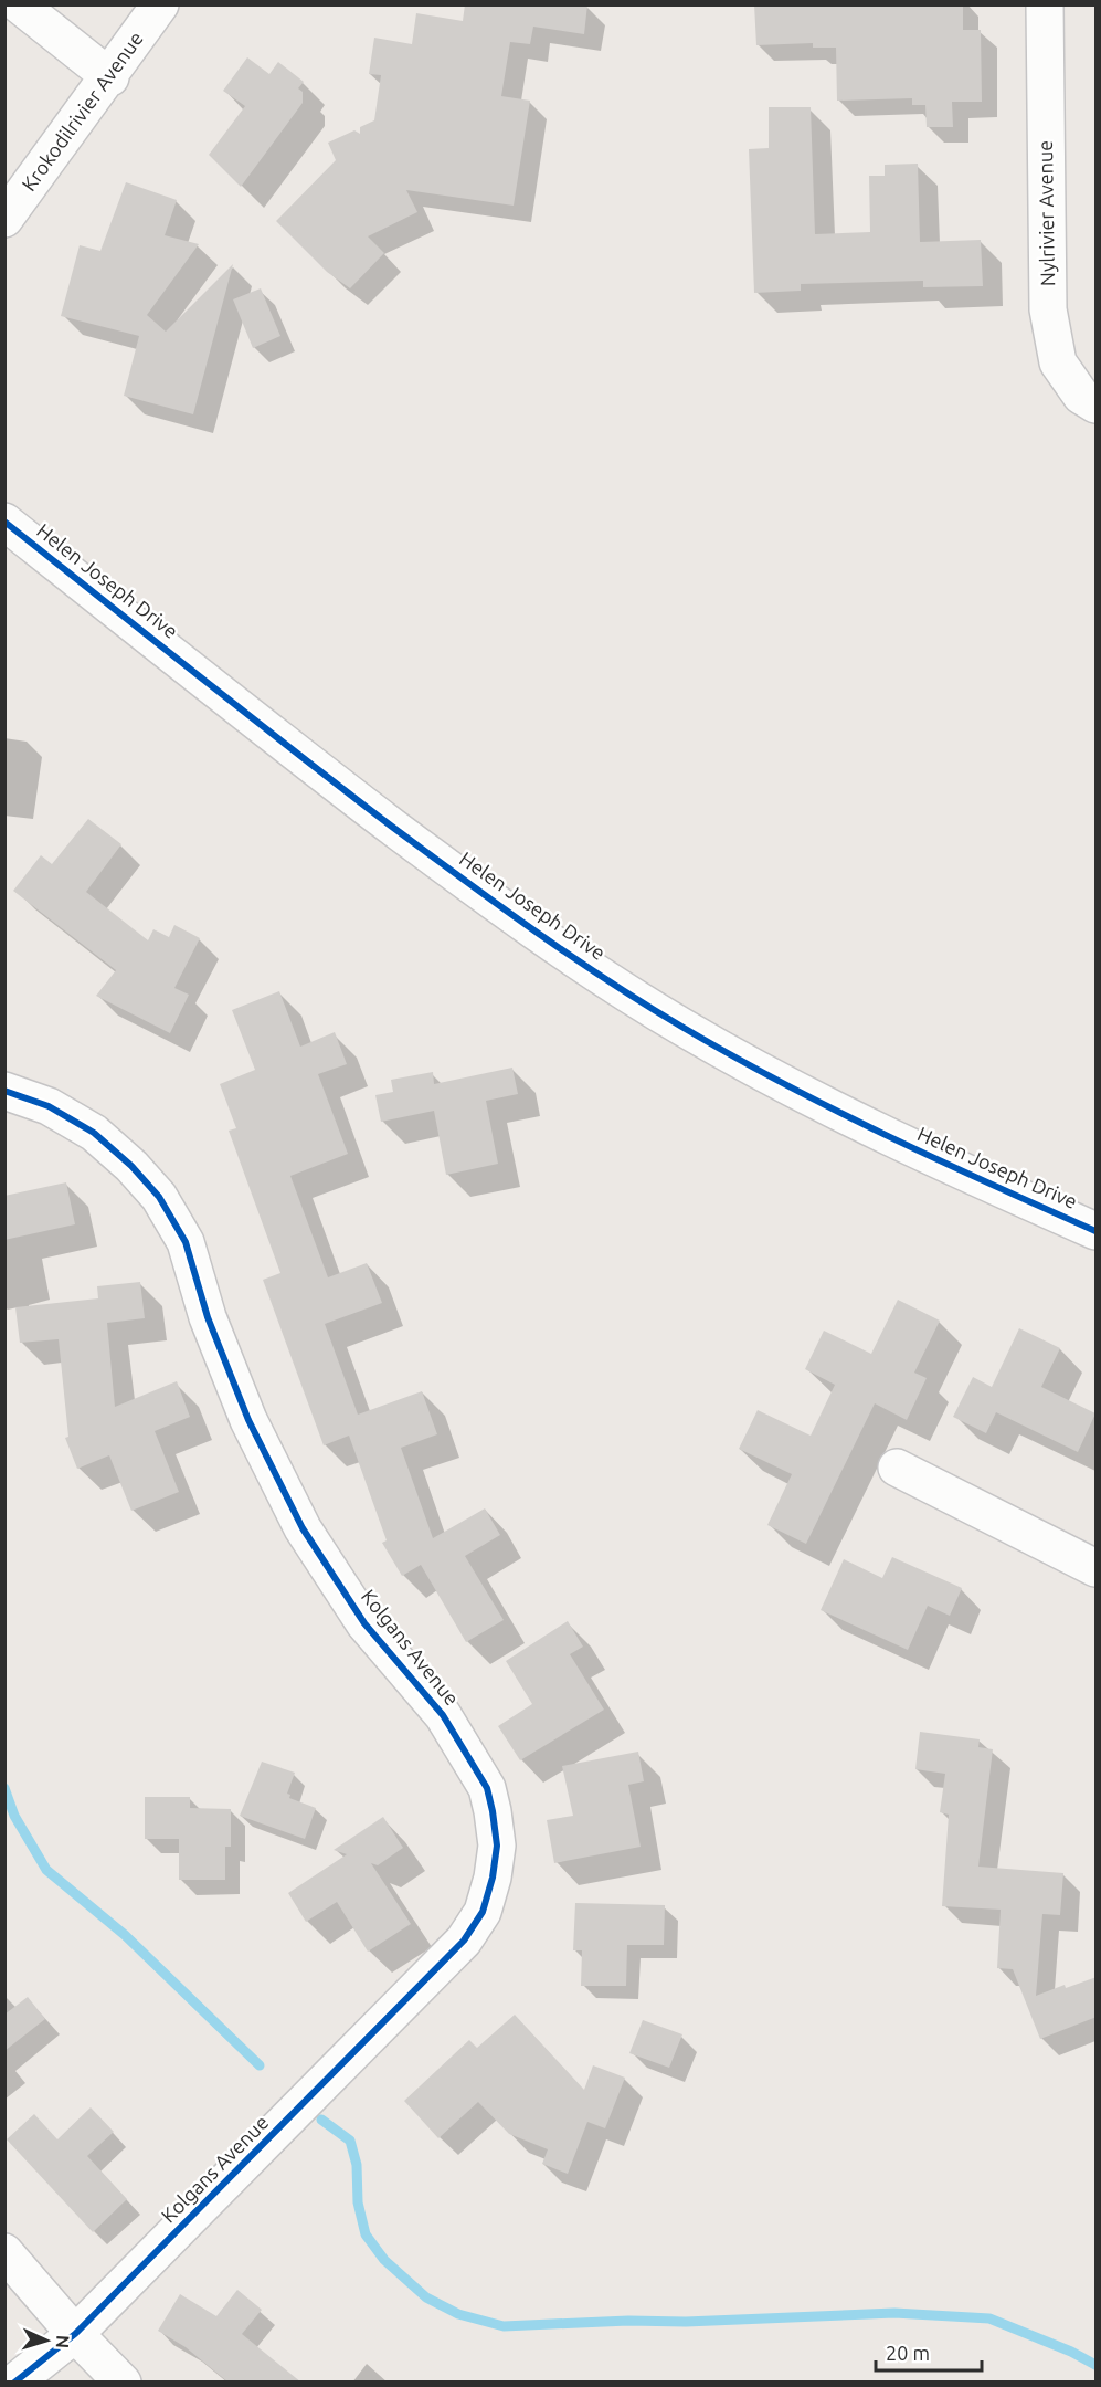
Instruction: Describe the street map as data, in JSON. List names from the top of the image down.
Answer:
{
  "streets": {
    "street": [
      "Krokodilrivier Avenue",
      "Nylrivier Avenue",
      "Helen Joseph Drive",
      "Kolgans Avenue"
    ]
  },
  "scale_bar": "20 m",
  "north": "right"
}
